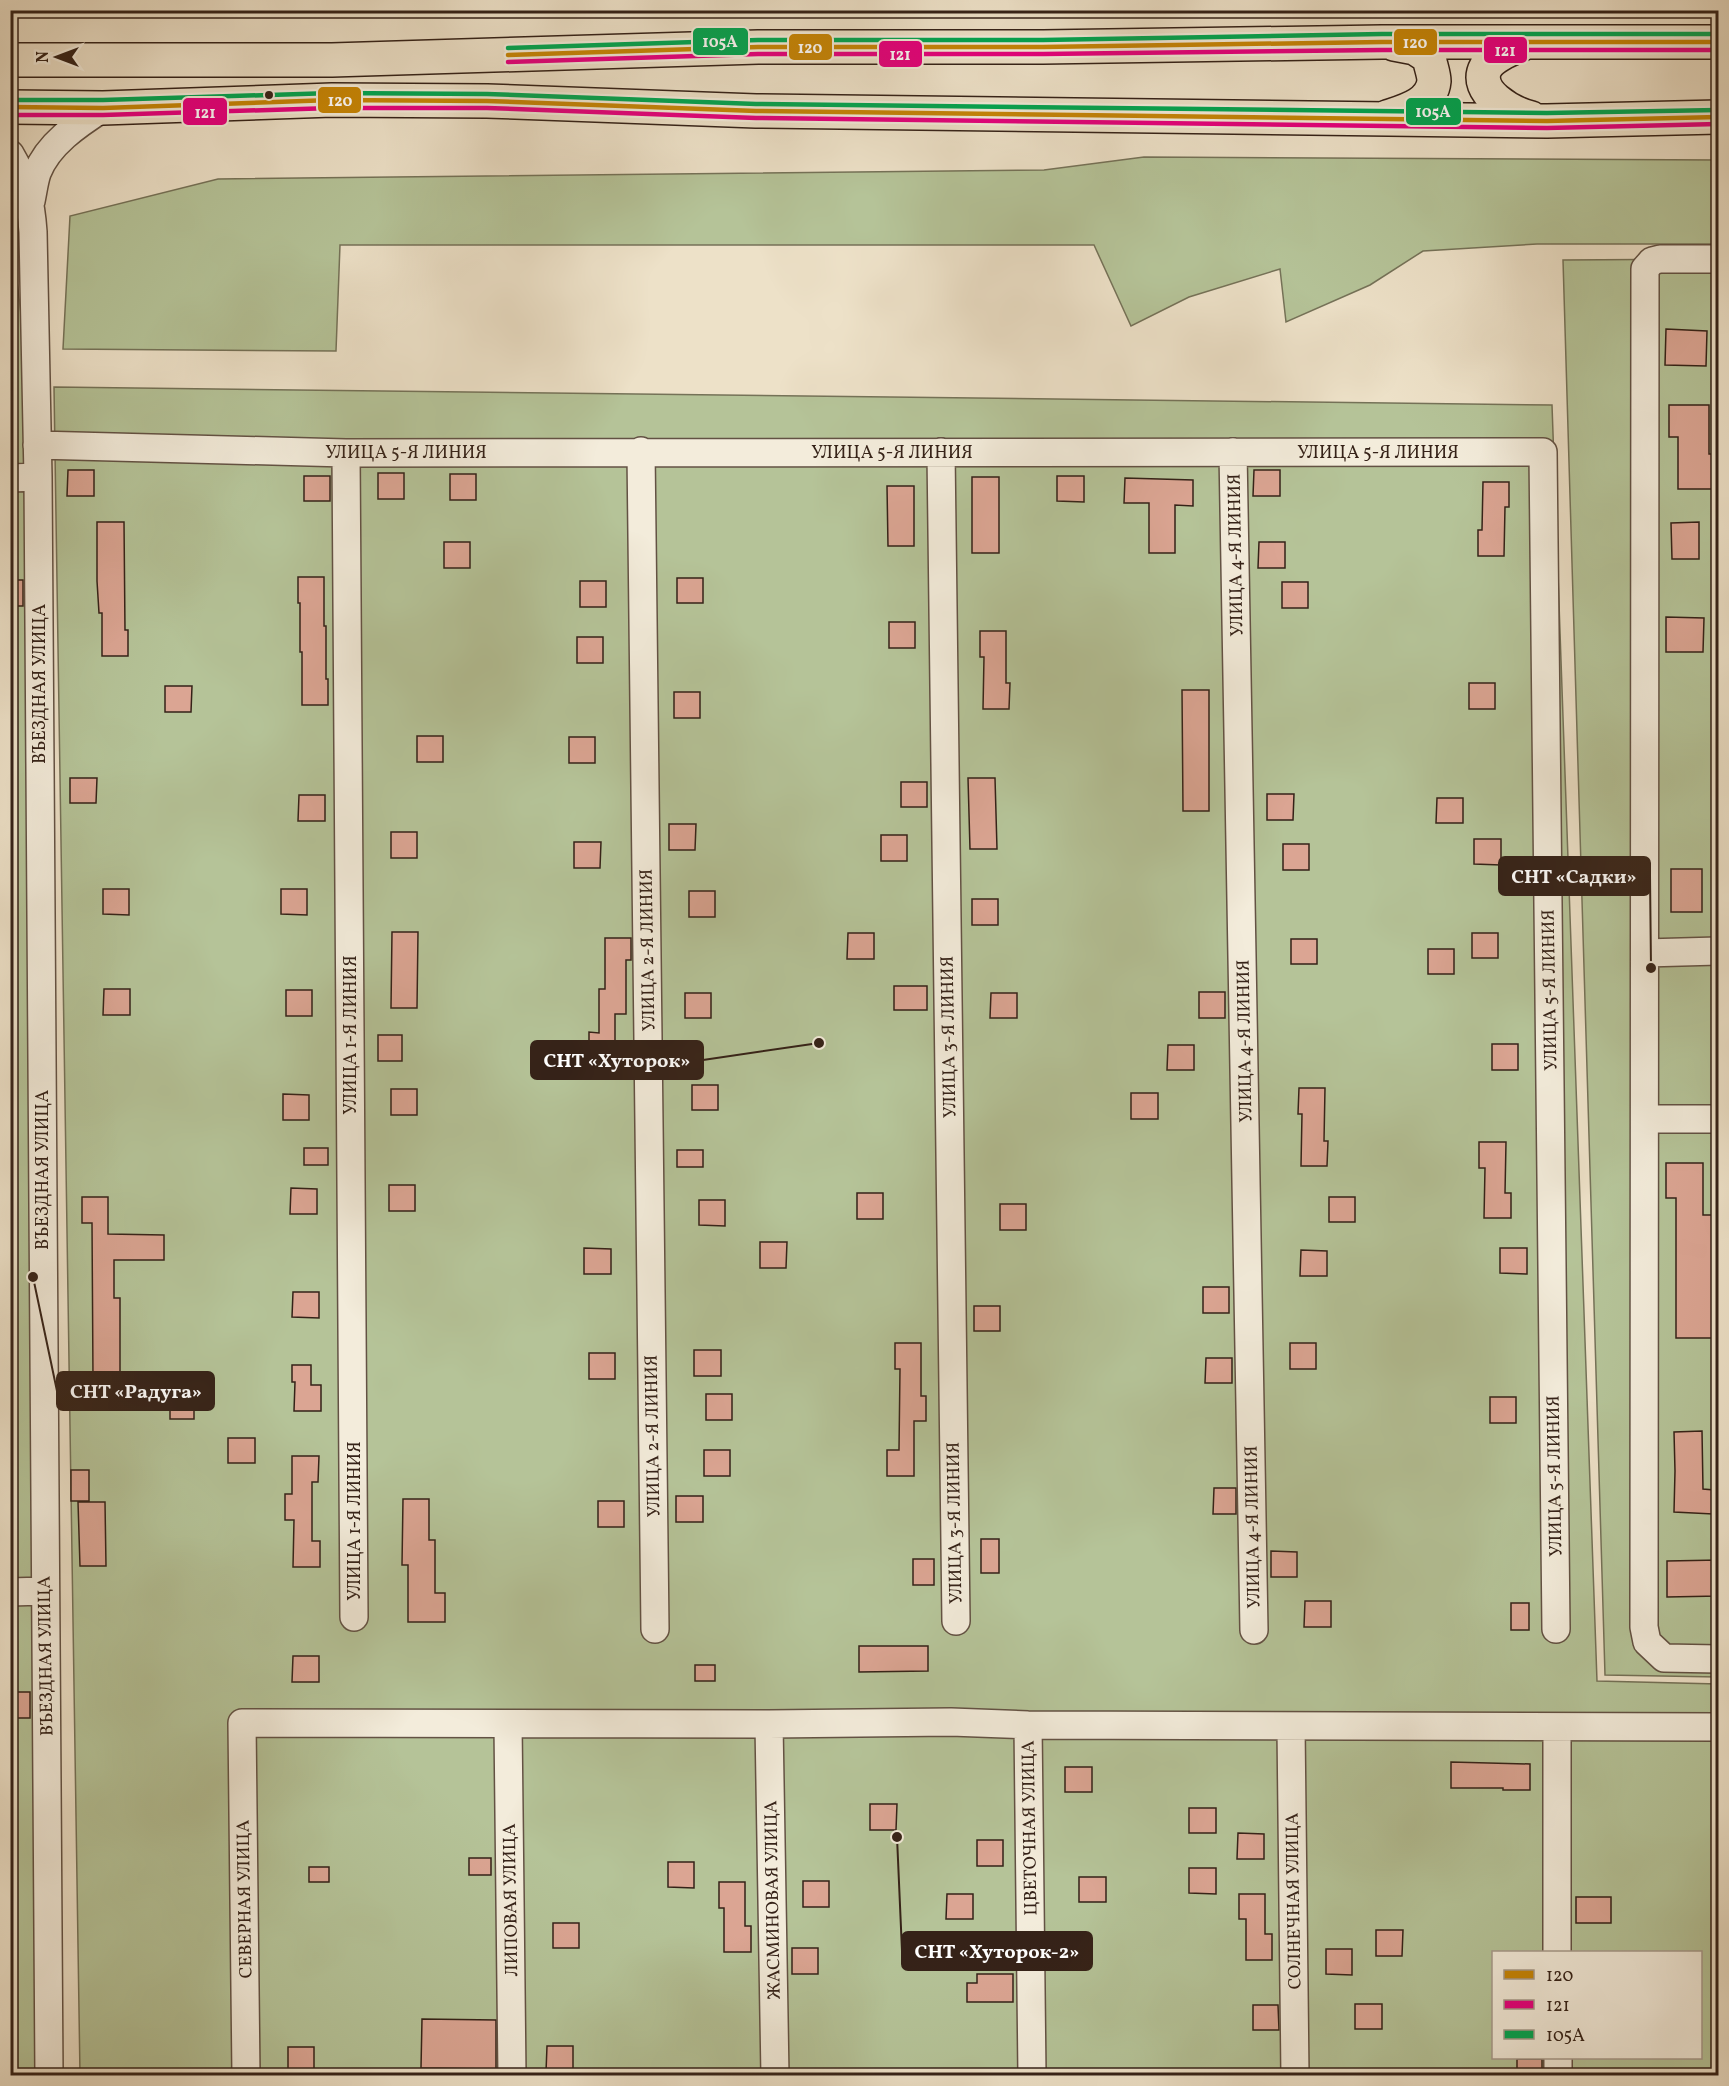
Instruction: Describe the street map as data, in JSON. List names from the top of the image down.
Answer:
{
  "streets": {
    "street": [
      "УЛИЦА 5-Я ЛИНИЯ",
      "УЛИЦА 4-Я ЛИНИЯ",
      "ВЪЕЗДНАЯ УЛИЦА",
      "УЛИЦА 2-Я ЛИНИЯ",
      "УЛИЦА 1-Я ЛИНИЯ",
      "УЛИЦА 3-Я ЛИНИЯ",
      "ЦВЕТОЧНАЯ УЛИЦА",
      "СЕВЕРНАЯ УЛИЦА",
      "ЛИПОВАЯ УЛИЦА",
      "ЖАСМИНОВАЯ УЛИЦА",
      "СОЛНЕЧНАЯ УЛИЦА"
    ]
  },
  "crossings": [
    ["УЛИЦА 5-Я ЛИНИЯ", "УЛИЦА 4-Я ЛИНИЯ"],
    ["УЛИЦА 5-Я ЛИНИЯ", "ВЪЕЗДНАЯ УЛИЦА"],
    ["УЛИЦА 5-Я ЛИНИЯ", "УЛИЦА 2-Я ЛИНИЯ"],
    ["УЛИЦА 5-Я ЛИНИЯ", "УЛИЦА 1-Я ЛИНИЯ"],
    ["УЛИЦА 5-Я ЛИНИЯ", "УЛИЦА 3-Я ЛИНИЯ"],
    ["СЕВЕРНАЯ УЛИЦА", "ЛИПОВАЯ УЛИЦА"]
  ],
  "places": [
    "СНТ «Садки»",
    "СНТ «Хуторок»",
    "СНТ «Радуга»",
    "СНТ «Хуторок-2»"
  ],
  "lines": ["transit line 105А", "transit line 120", "transit line 121"],
  "legend": ["120", "121", "105А"],
  "north": "left"
}
